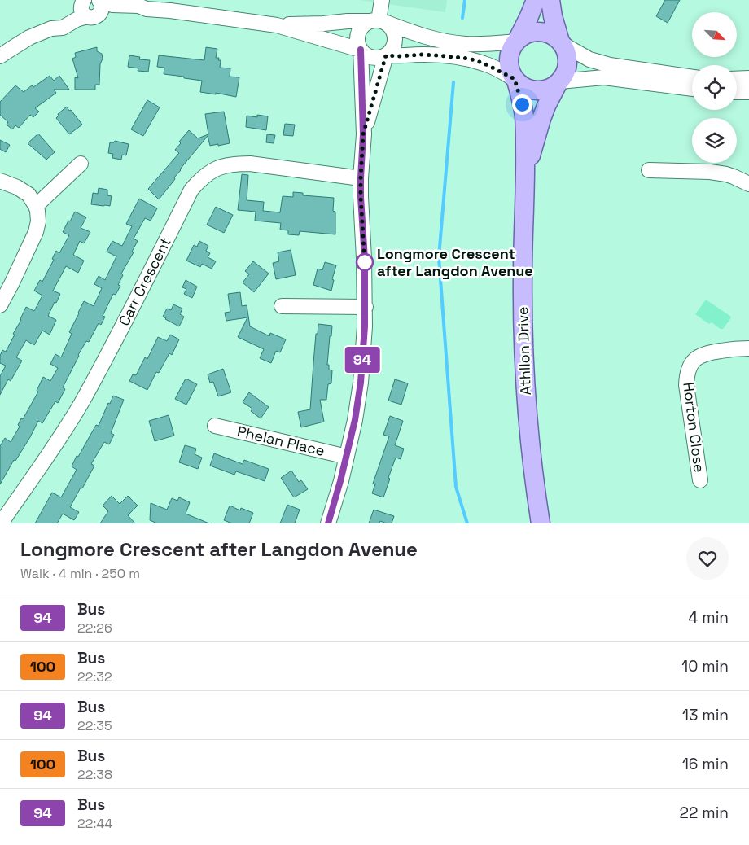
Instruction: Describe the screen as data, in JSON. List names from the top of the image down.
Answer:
{
  "streets": {
    "main road": ["Athllon Drive"],
    "street": ["Carr Crescent", "Horton Close", "Phelan Place"]
  },
  "places": ["Longmore Crescent after Langdon Avenue"],
  "lines": ["bus line 94"],
  "north": "bottom right",
  "page": {
    "on_map": "94",
    "heading": ["Longmore Crescent after Langdon Avenue", "Walk · 4 min · 250 m"],
    "list": [
      {
        "mark": "94",
        "name": "Bus",
        "note": "22:26",
        "value": "4 min"
      },
      {
        "mark": "100",
        "name": "Bus",
        "note": "22:32",
        "value": "10 min"
      },
      {
        "mark": "94",
        "name": "Bus",
        "note": "22:35",
        "value": "13 min"
      },
      {
        "mark": "100",
        "name": "Bus",
        "note": "22:38",
        "value": "16 min"
      },
      {
        "mark": "94",
        "name": "Bus",
        "note": "22:44",
        "value": "22 min"
      }
    ]
  }
}
